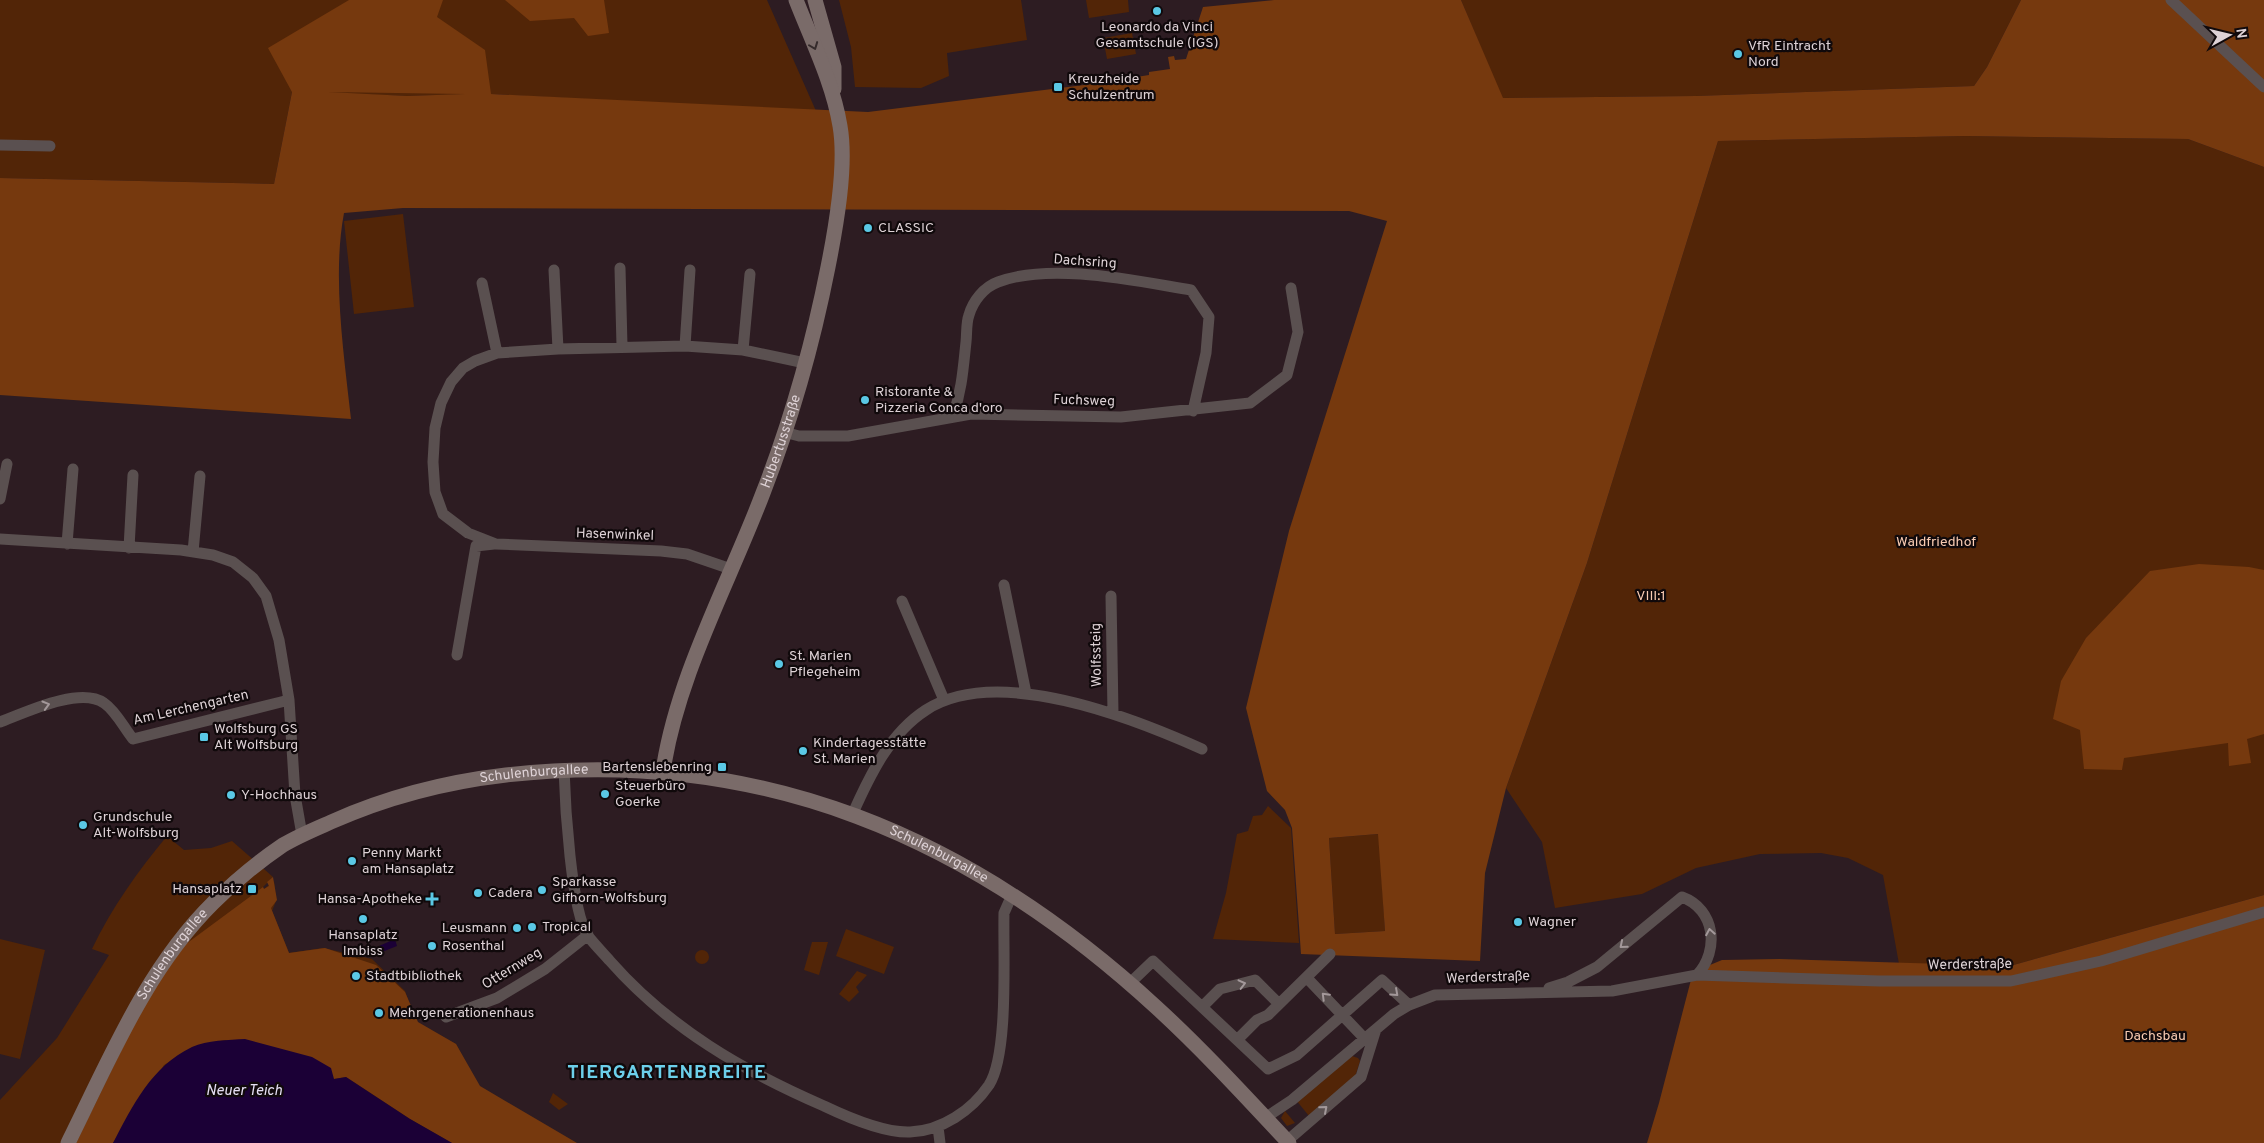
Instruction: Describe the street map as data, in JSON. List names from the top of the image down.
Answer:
{
  "streets": {
    "street": [
      "Dachsring",
      "Fuchsweg",
      "Hubertusstraße",
      "Hasenwinkel",
      "Wolfssteig",
      "Am Lerchengarten",
      "Schulenburgallee",
      "Werderstraße",
      "Otternweg"
    ]
  },
  "crossings": [
    ["Dachsring", "Fuchsweg"],
    ["Fuchsweg", "Hubertusstraße"],
    ["Hubertusstraße", "Hasenwinkel"],
    ["Hubertusstraße", "Schulenburgallee"],
    ["Wolfssteig", "Schulenburgallee"],
    ["Schulenburgallee", "Werderstraße"]
  ],
  "one_way": ["Am Lerchengarten"],
  "districts": ["TIERGARTENBREITE"],
  "water": ["Neuer Teich"],
  "parks": ["Waldfriedhof", "VIII:1", "Dachsbau"],
  "places": {
    "other": [
      "Leonardo da Vinci Gesamtschule (IGS)",
      "VfR Eintracht Nord",
      "CLASSIC",
      "Ristorante & Pizzeria Conca d'oro",
      "St. Marien Pflegeheim",
      "Kindertagesstätte St. Marien",
      "Steuerbüro Goerke",
      "Y-Hochhaus",
      "Grundschule Alt-Wolfsburg",
      "Penny Markt am Hansaplatz",
      "Sparkasse Gifhorn-Wolfsburg",
      "Cadera",
      "Hansaplatz Imbiss",
      "Wagner",
      "Tropical",
      "Leusmann",
      "Rosenthal",
      "Stadtbibliothek",
      "Mehrgenerationenhaus"
    ],
    "transit": [
      "Kreuzheide Schulzentrum",
      "Wolfsburg GS Alt Wolfsburg",
      "Bartenslebenring",
      "Hansaplatz"
    ],
    "health": ["Hansa-Apotheke"]
  },
  "north": "right"
}
